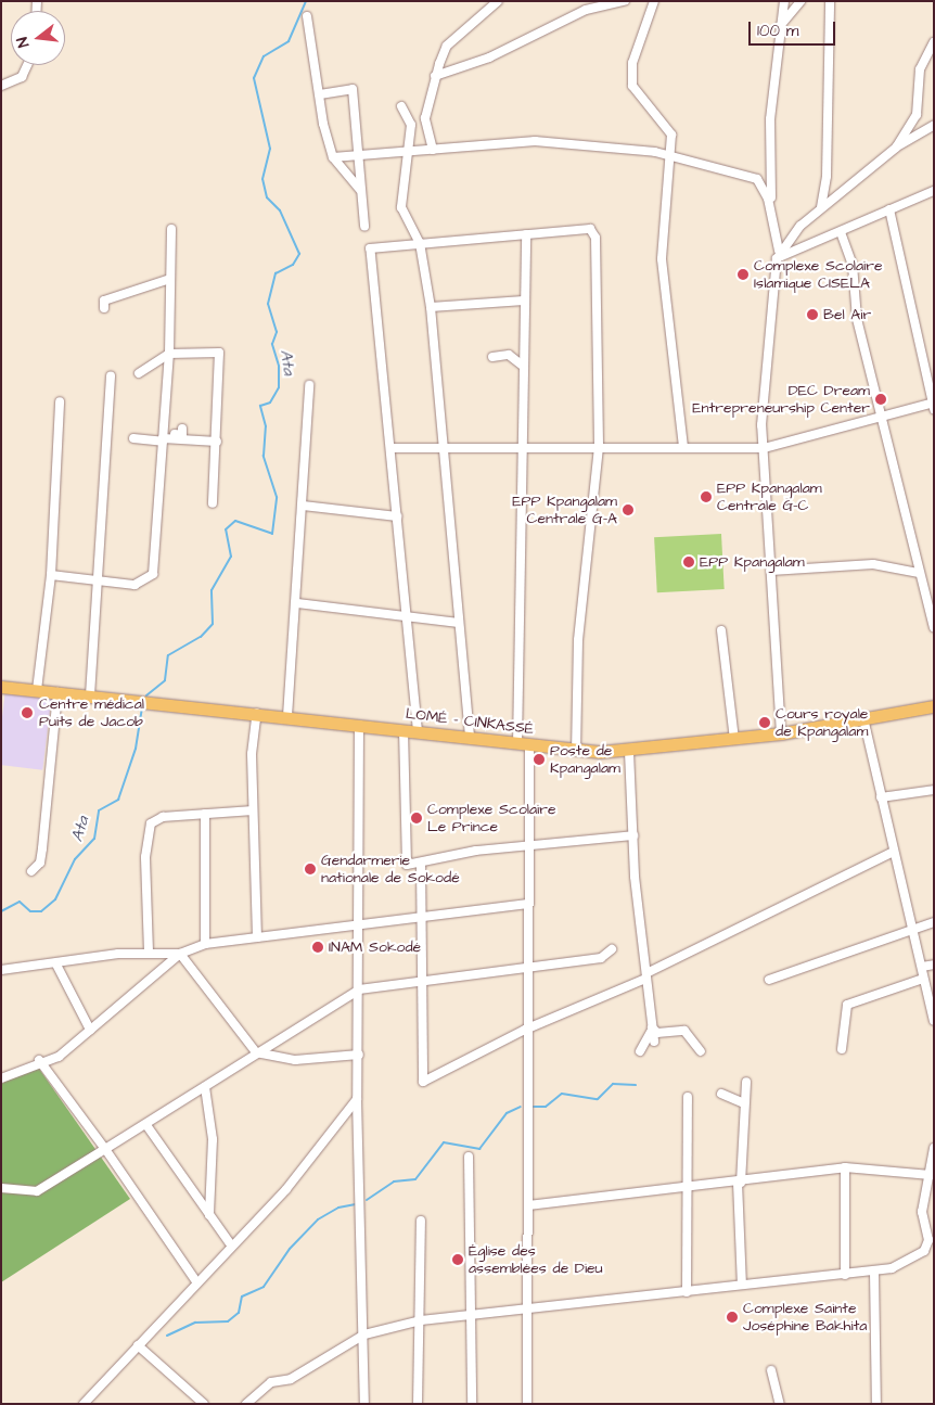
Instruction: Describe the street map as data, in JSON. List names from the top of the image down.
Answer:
{
  "streets": {
    "highway": ["LOMÉ - CINKASSÉ"]
  },
  "water": ["Ata"],
  "places": [
    "Complexe Scolaire Islamique CISELA",
    "Bel Air",
    "DEC Dream Entrepreneurship Center",
    "EPP Kpangalam Centrale G-C",
    "EPP Kpangalam Centrale G-A",
    "EPP Kpangalam",
    "Centre médical Puits de Jacob",
    "Cours royale de Kpangalam",
    "Poste de Kpangalam",
    "Complexe Scolaire Le Prince",
    "Gendarmerie nationale de Sokodé",
    "INAM Sokodé",
    "Église des assemblées de Dieu",
    "Complexe Sainte Joséphine Bakhita"
  ],
  "scale_bar": "100 m",
  "north": "left"
}
